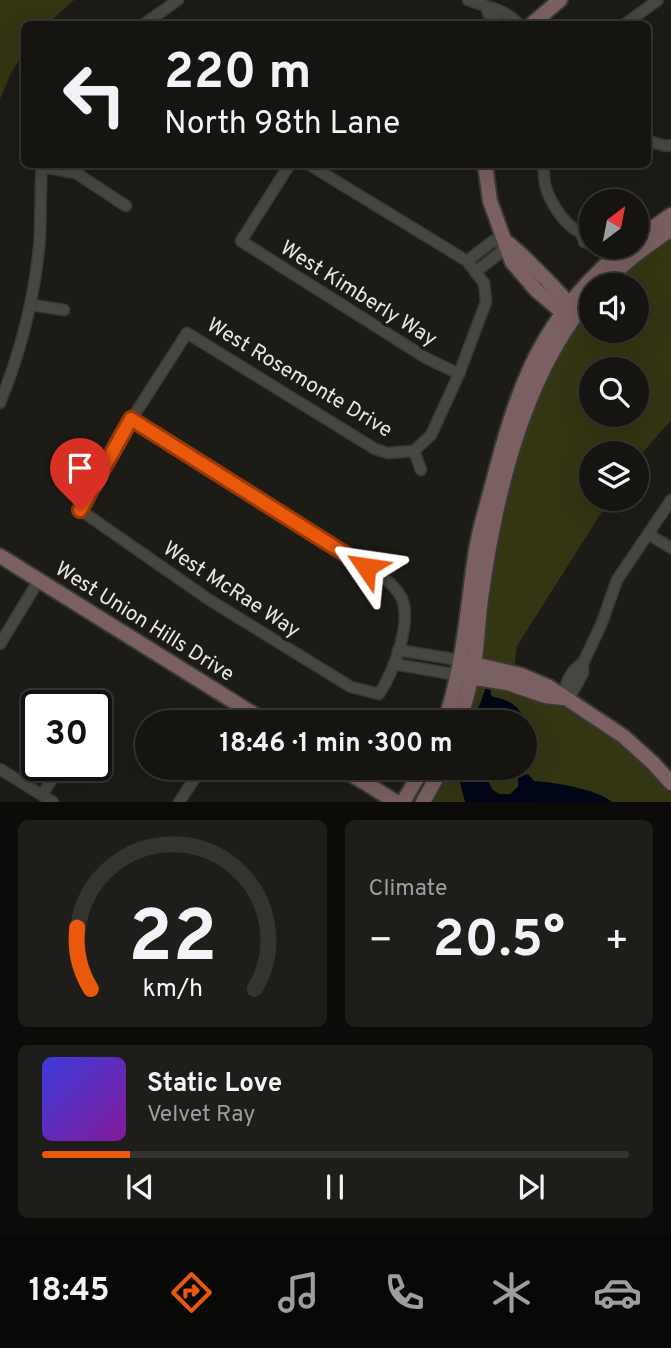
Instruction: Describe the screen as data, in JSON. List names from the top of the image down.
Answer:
{
  "streets": {
    "street": [
      "West Kimberly Way",
      "West Rosemonte Drive",
      "West McRae Way",
      "West Union Hills Drive"
    ]
  },
  "crossings": [
    ["West Rosemonte Drive", "West McRae Way"]
  ],
  "north": "top right",
  "page": {
    "turn": ["220 m", "North 98th Lane"],
    "limit": "30",
    "trip": "18:46 · 1 min · 300 m",
    "tile": "Climate",
    "heat": ["−", "20.5°", "+"],
    "song": ["Static Love", "Velvet Ray"],
    "tabs": "18:45",
    "gauge": ["22", "km/h"]
  }
}
